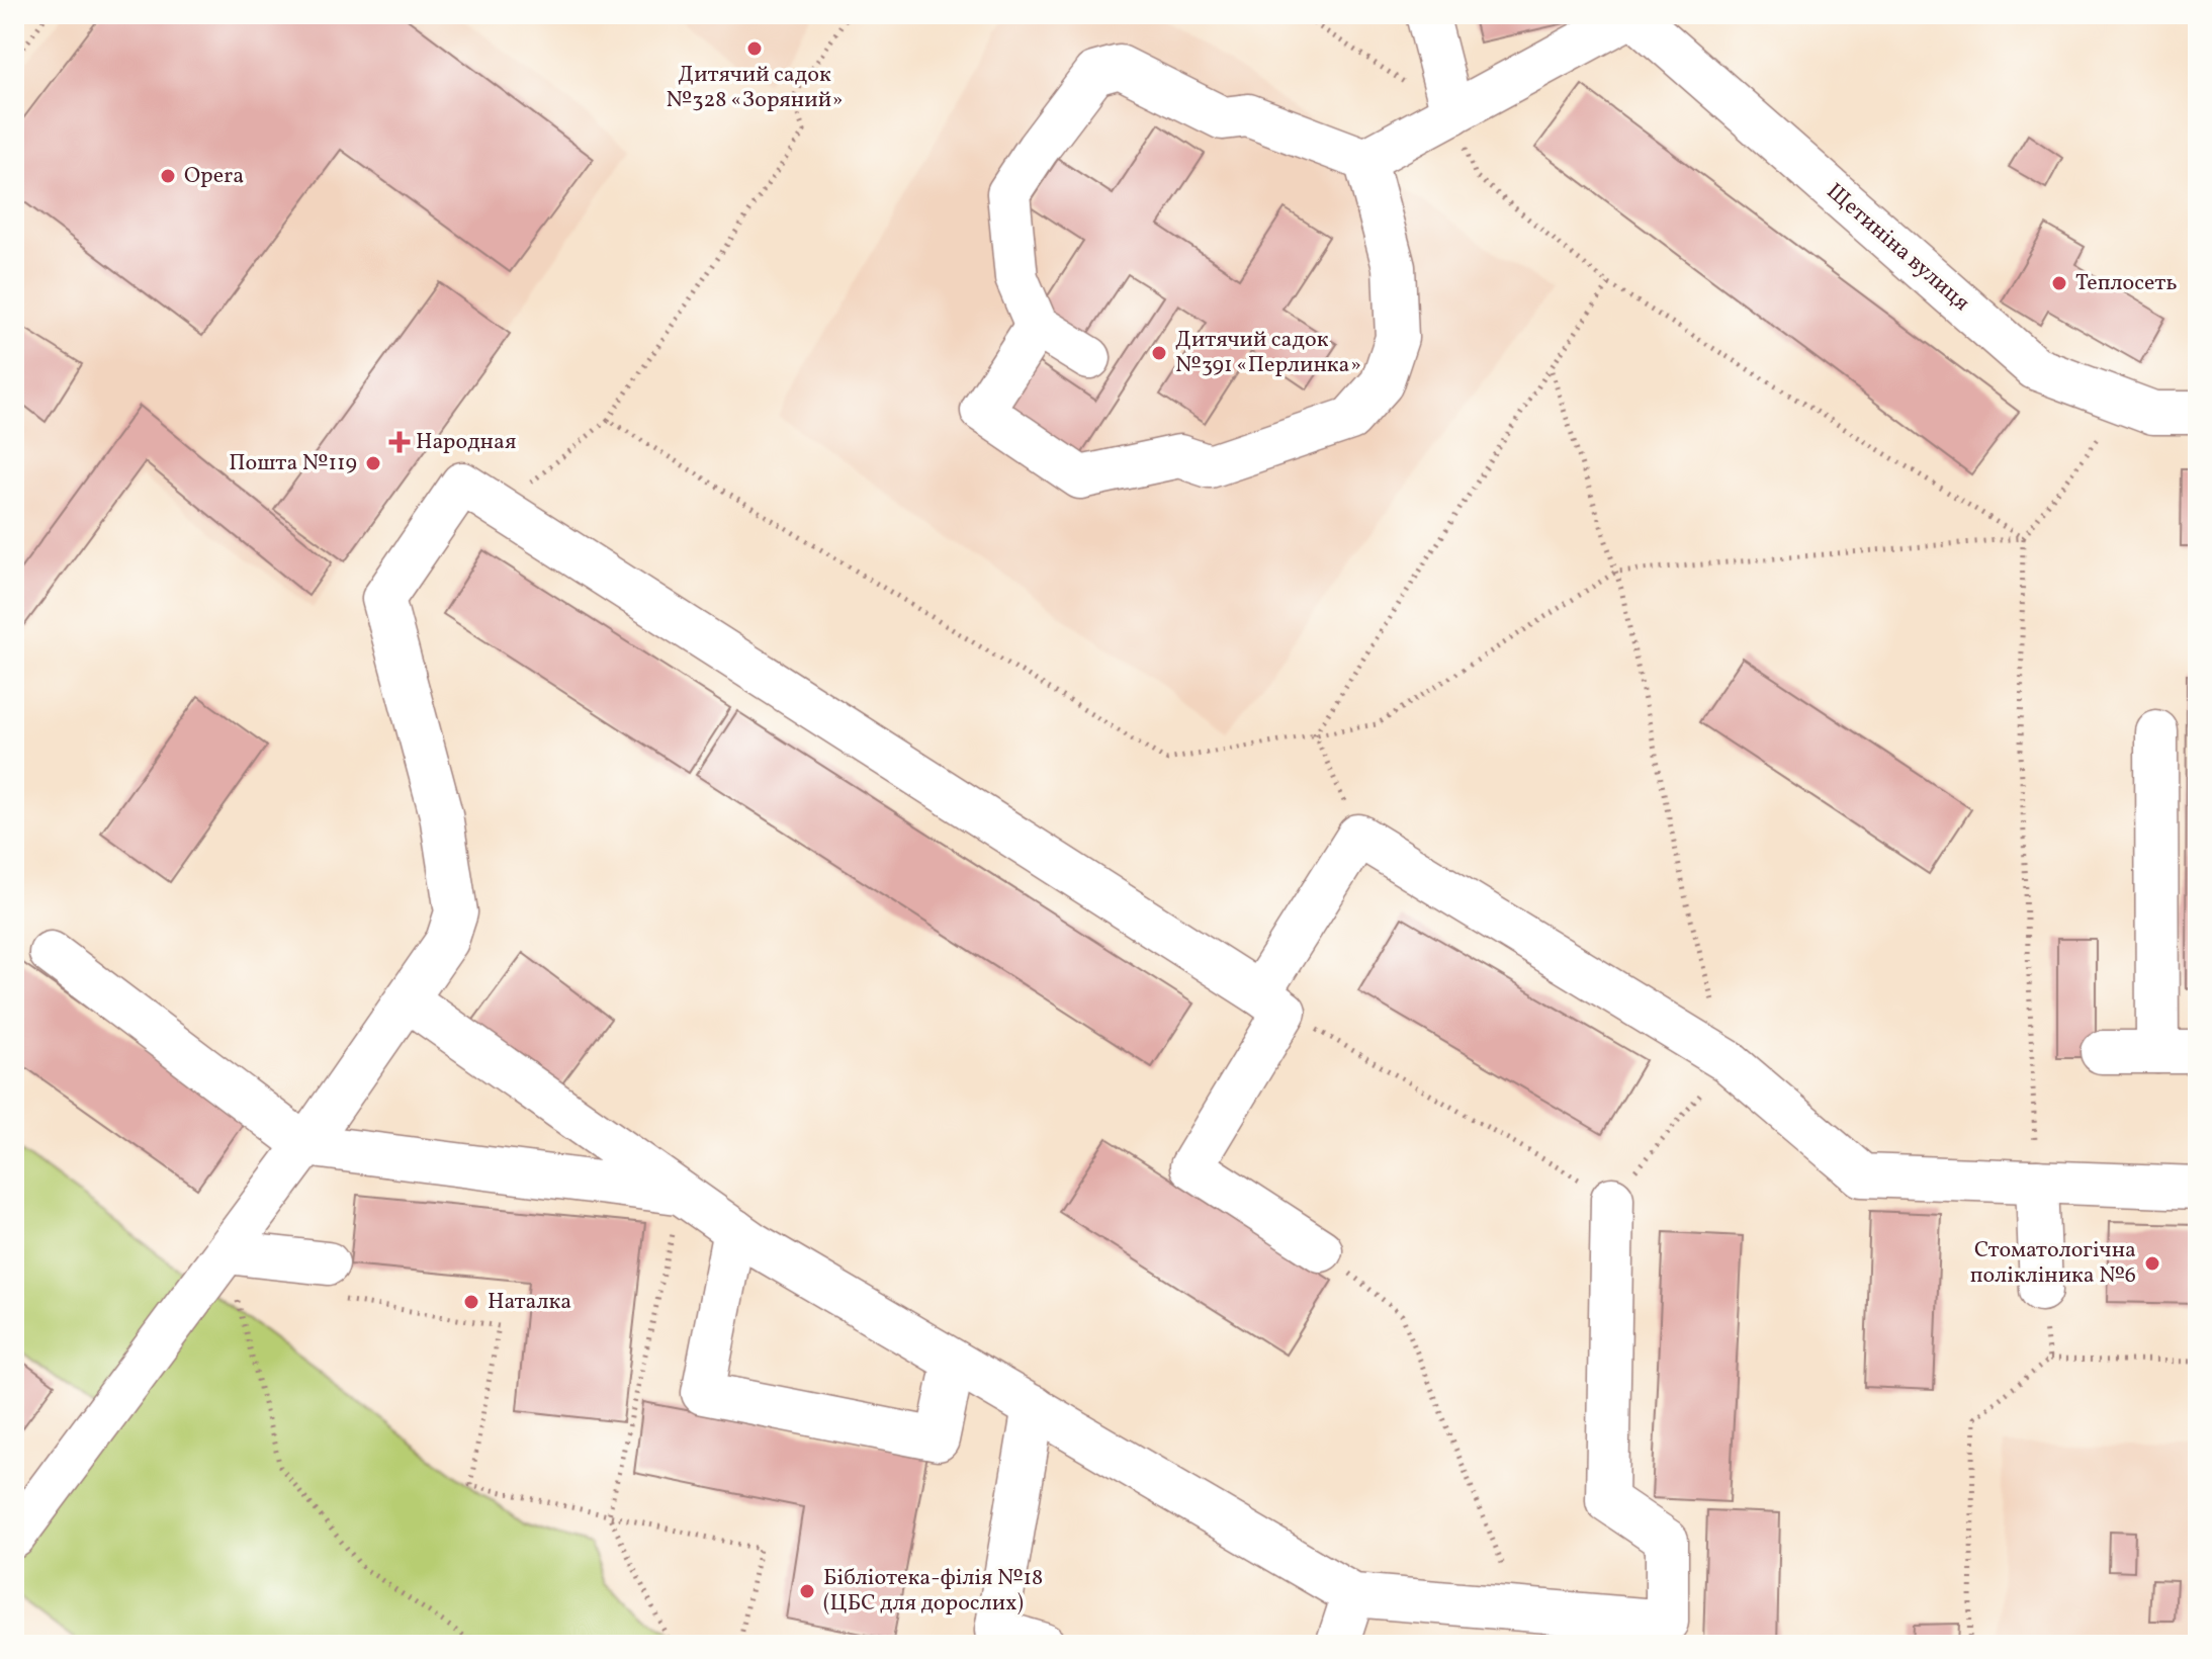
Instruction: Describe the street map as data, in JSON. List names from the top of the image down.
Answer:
{
  "streets": {
    "street": ["Щетиніна вулиця"]
  },
  "places": {
    "other": [
      "Дитячий садок №328 «Зоряний»",
      "Opera",
      "Теплосеть",
      "Дитячий садок №391 «Перлинка»",
      "Пошта №119",
      "Стоматологічна полікліника №6",
      "Наталка",
      "Бібліотека-філія №18 (ЦБС для дорослих)"
    ],
    "health": ["Народная"]
  }
}
